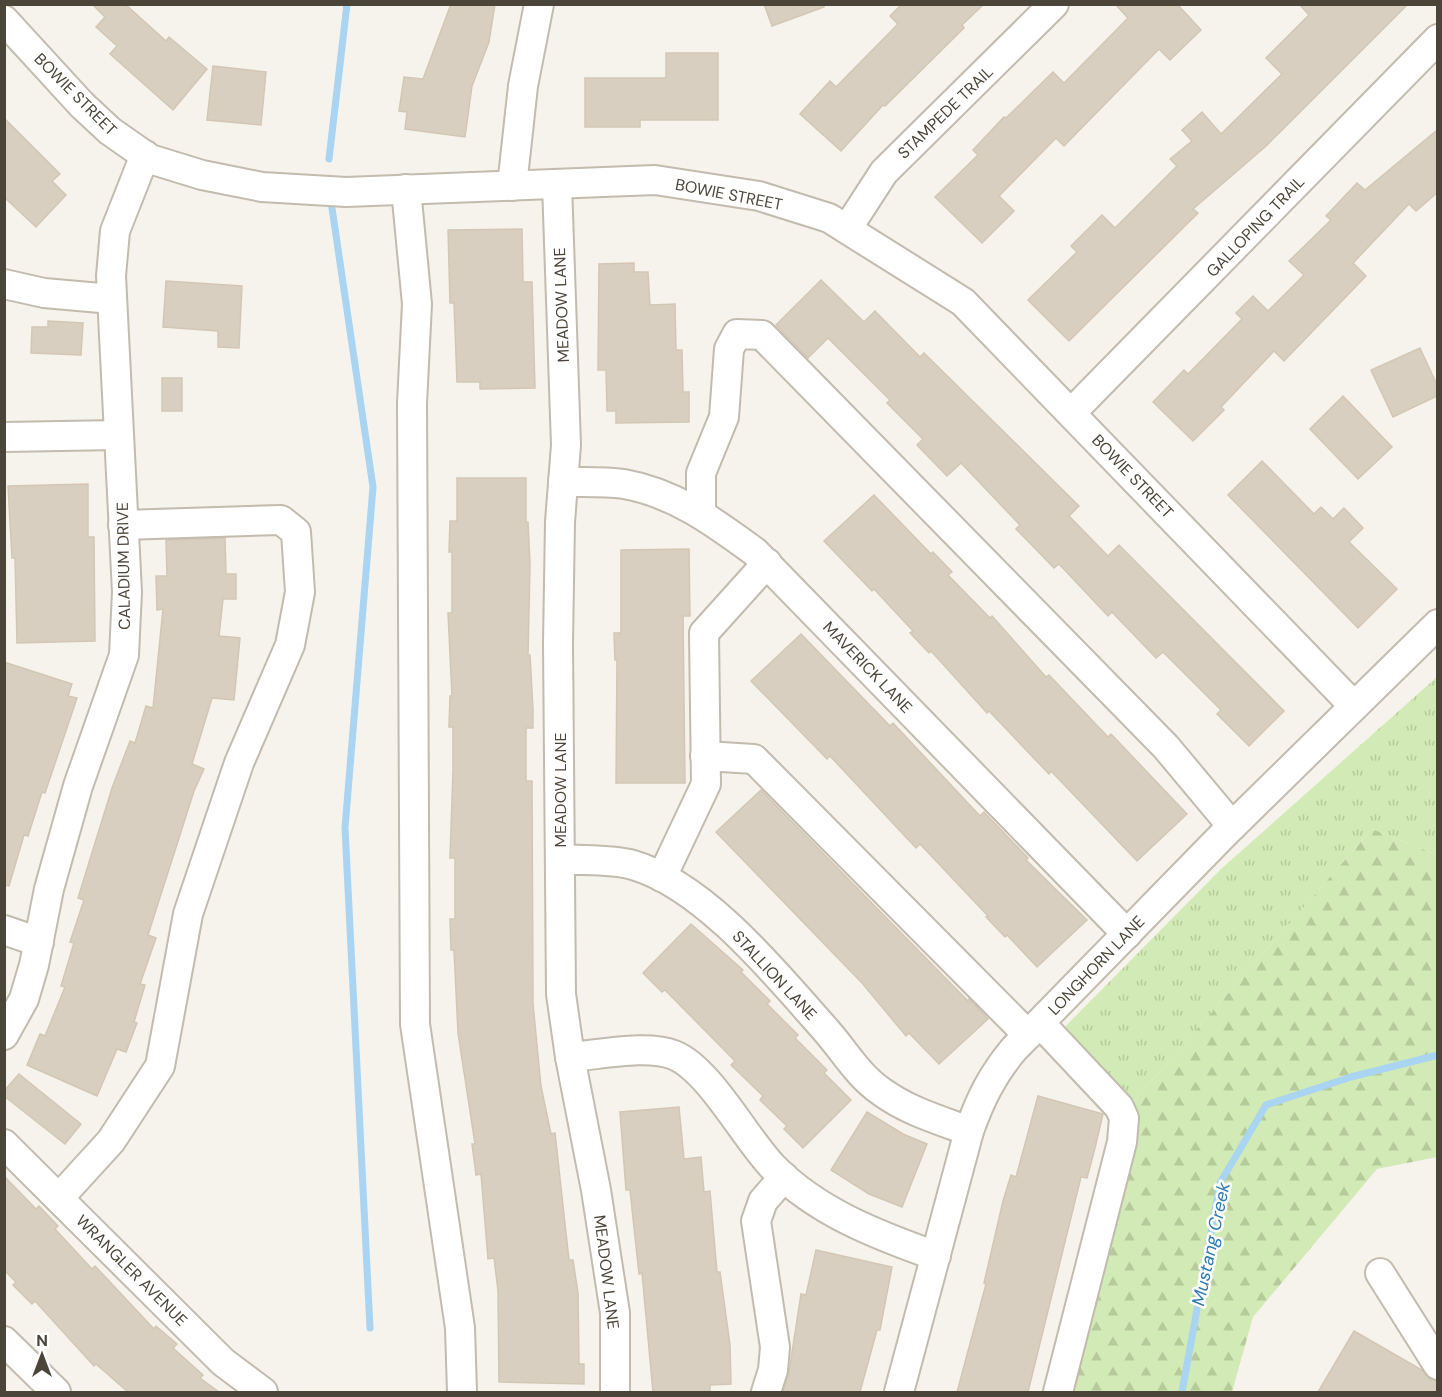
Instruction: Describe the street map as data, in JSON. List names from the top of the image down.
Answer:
{
  "streets": {
    "street": [
      "BOWIE STREET",
      "STAMPEDE TRAIL",
      "GALLOPING TRAIL",
      "MEADOW LANE",
      "CALADIUM DRIVE",
      "MAVERICK LANE",
      "LONGHORN LANE",
      "STALLION LANE",
      "WRANGLER AVENUE"
    ]
  },
  "crossings": [
    ["BOWIE STREET", "STAMPEDE TRAIL"],
    ["BOWIE STREET", "GALLOPING TRAIL"],
    ["BOWIE STREET", "MEADOW LANE"],
    ["BOWIE STREET", "CALADIUM DRIVE"],
    ["BOWIE STREET", "LONGHORN LANE"],
    ["MEADOW LANE", "MAVERICK LANE"],
    ["MEADOW LANE", "STALLION LANE"],
    ["MAVERICK LANE", "LONGHORN LANE"],
    ["LONGHORN LANE", "STALLION LANE"]
  ],
  "water": ["Mustang Creek"],
  "north": "top"
}
